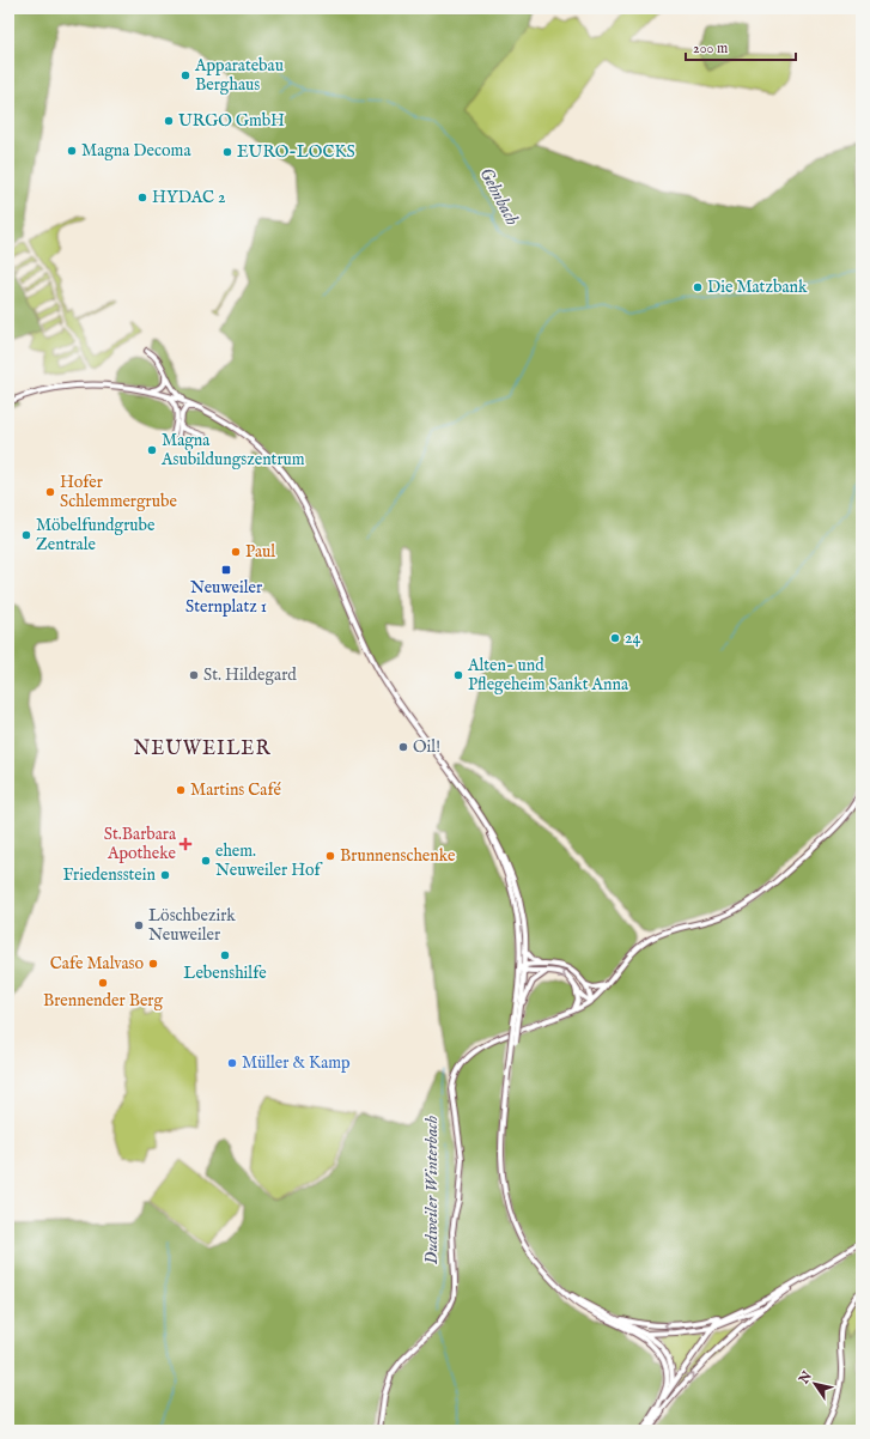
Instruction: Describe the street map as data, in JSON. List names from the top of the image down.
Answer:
{
  "districts": ["NEUWEILER"],
  "water": ["Gehnbach", "Dudweiler Winterbach"],
  "places": {
    "other": [
      "Apparatebau Berghaus",
      "URGO GmbH",
      "Magna Decoma",
      "EURO-LOCKS",
      "HYDAC 2",
      "Die Matzbank",
      "Magna Asubildungszentrum",
      "Hofer Schlemmergrube",
      "Möbelfundgrube Zentrale",
      "Paul",
      "24",
      "St. Hildegard",
      "Alten- und Pflegeheim Sankt Anna",
      "Oil!",
      "Martins Café",
      "Brunnenschenke",
      "ehem. Neuweiler Hof",
      "Friedensstein",
      "Löschbezirk Neuweiler",
      "Lebenshilfe",
      "Cafe Malvaso",
      "Brennender Berg",
      "Müller & Kamp"
    ],
    "transit": ["Neuweiler Sternplatz 1"],
    "health": ["St.Barbara Apotheke"]
  },
  "scale_bar": "200 m",
  "north": "top left"
}
